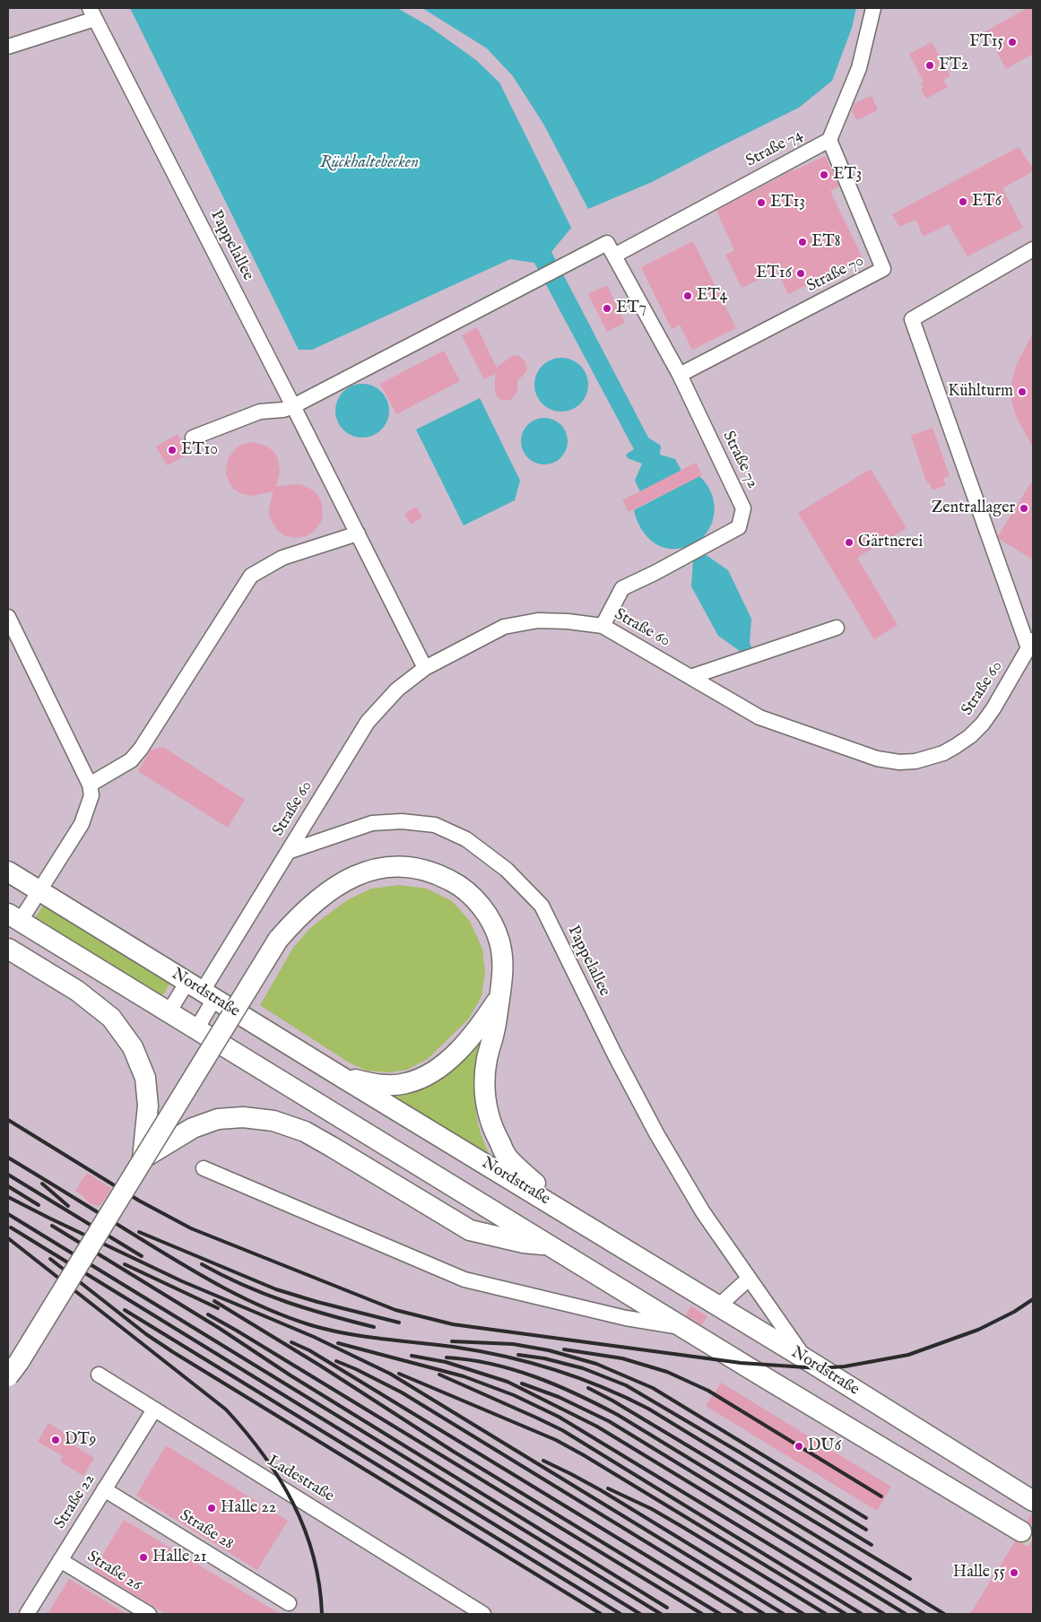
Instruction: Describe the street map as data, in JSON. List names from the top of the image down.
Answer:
{
  "streets": {
    "street": [
      "Straße 74",
      "Pappelallee",
      "Straße 70",
      "Straße 72",
      "Straße 60",
      "Nordstraße",
      "Ladestraße",
      "Straße 22",
      "Straße 28",
      "Straße 26"
    ]
  },
  "crossings": [
    ["Straße 74", "Straße 70"],
    ["Straße 74", "Straße 72"],
    ["Pappelallee", "Straße 60"],
    ["Pappelallee", "Nordstraße"],
    ["Straße 70", "Straße 72"],
    ["Straße 72", "Straße 60"],
    ["Straße 60", "Nordstraße"],
    ["Ladestraße", "Straße 22"],
    ["Straße 22", "Straße 28"],
    ["Straße 22", "Straße 26"]
  ],
  "water": ["Rückhaltebecken"],
  "places": [
    "FT15",
    "FT2",
    "ET3",
    "ET6",
    "ET13",
    "ET8",
    "ET16",
    "ET4",
    "ET7",
    "Kühlturm",
    "ET10",
    "Zentrallager",
    "Gärtnerei",
    "DT9",
    "DU6",
    "Halle 22",
    "Halle 21",
    "Halle 55"
  ]
}
